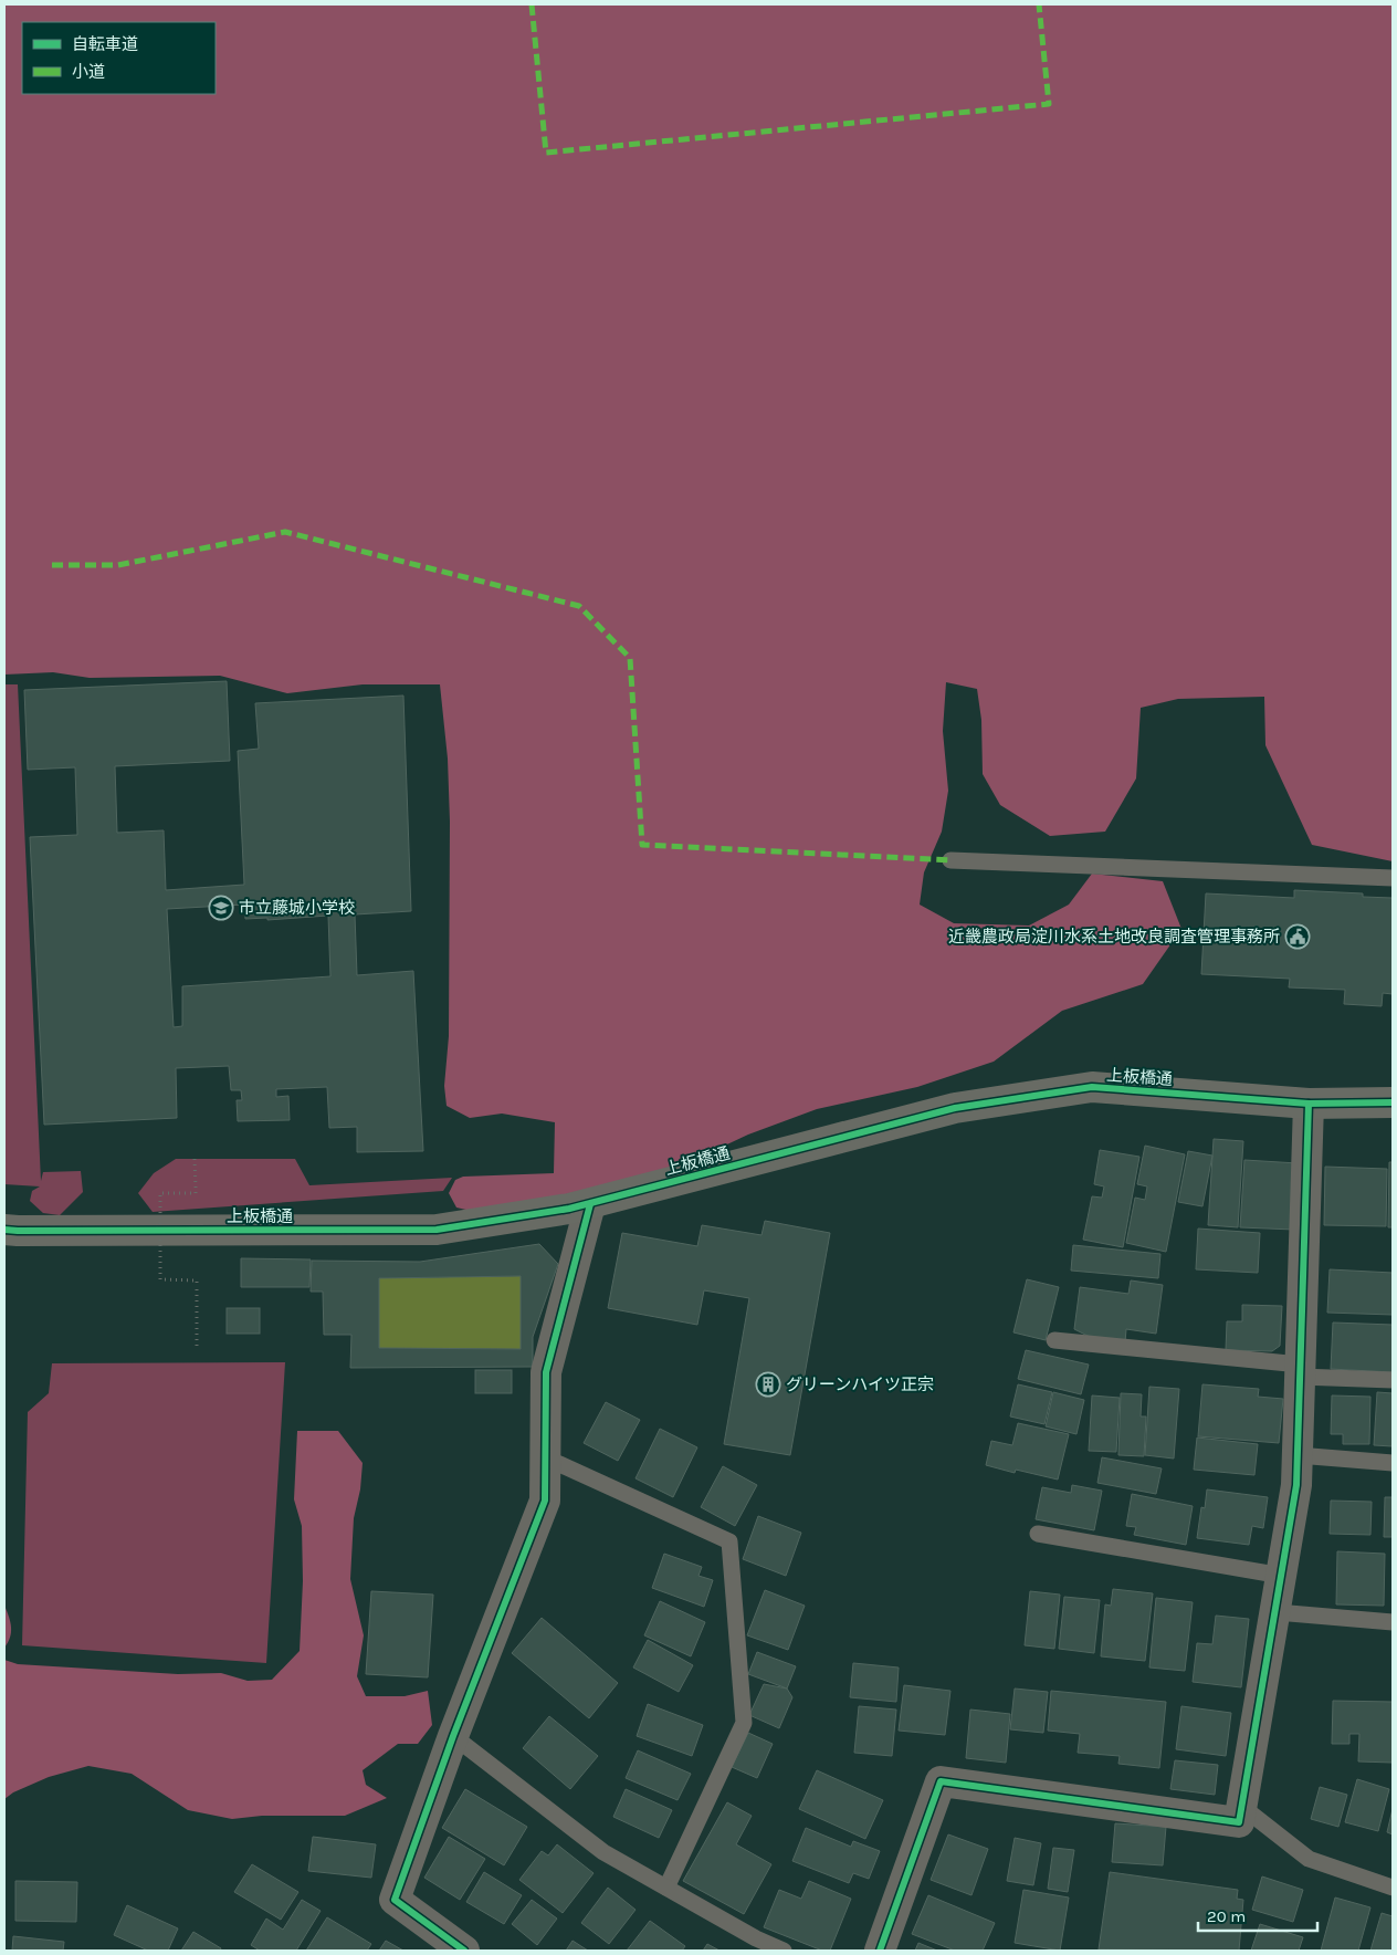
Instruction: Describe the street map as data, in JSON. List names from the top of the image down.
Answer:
{
  "streets": {
    "street": ["上板橋通"]
  },
  "places": {
    "school or university": ["市立藤城小学校"],
    "public building": ["近畿農政局淀川水系土地改良調査管理事務所"],
    "building": ["グリーンハイツ正宗"]
  },
  "legend": ["自転車道", "小道"],
  "scale_bar": "20 m"
}
